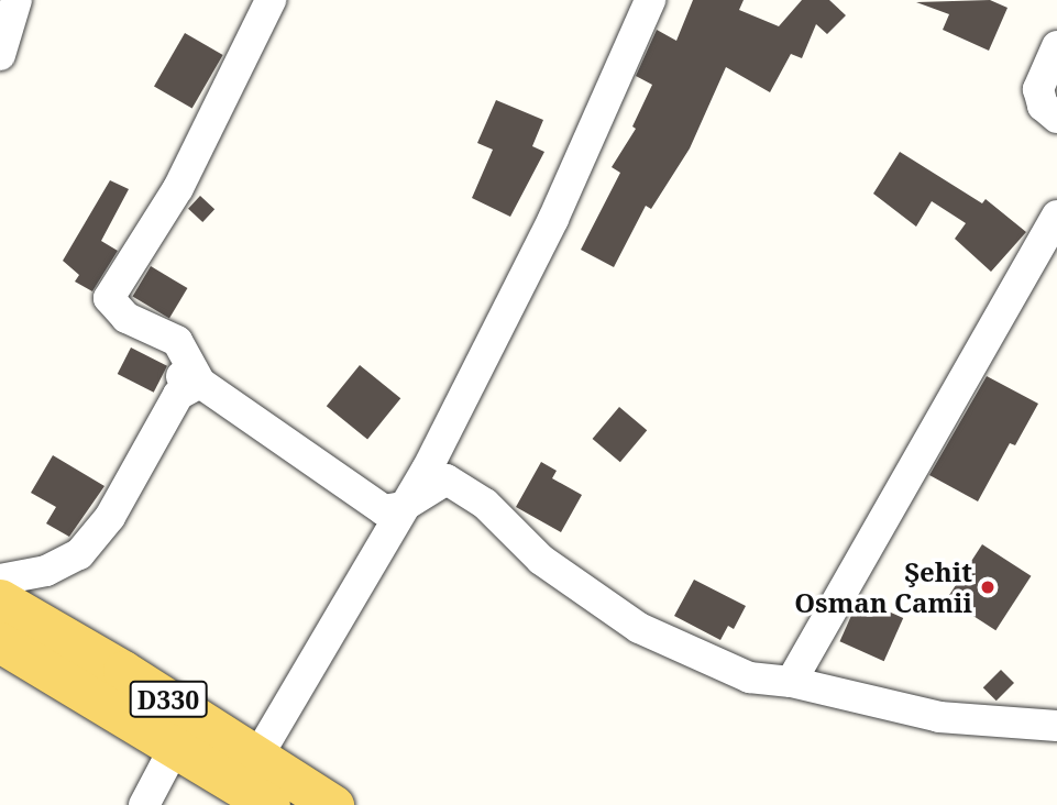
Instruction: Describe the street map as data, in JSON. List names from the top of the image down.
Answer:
{
  "streets": {
    "main road": ["D330"]
  },
  "places": ["Şehit Osman Camii"]
}
